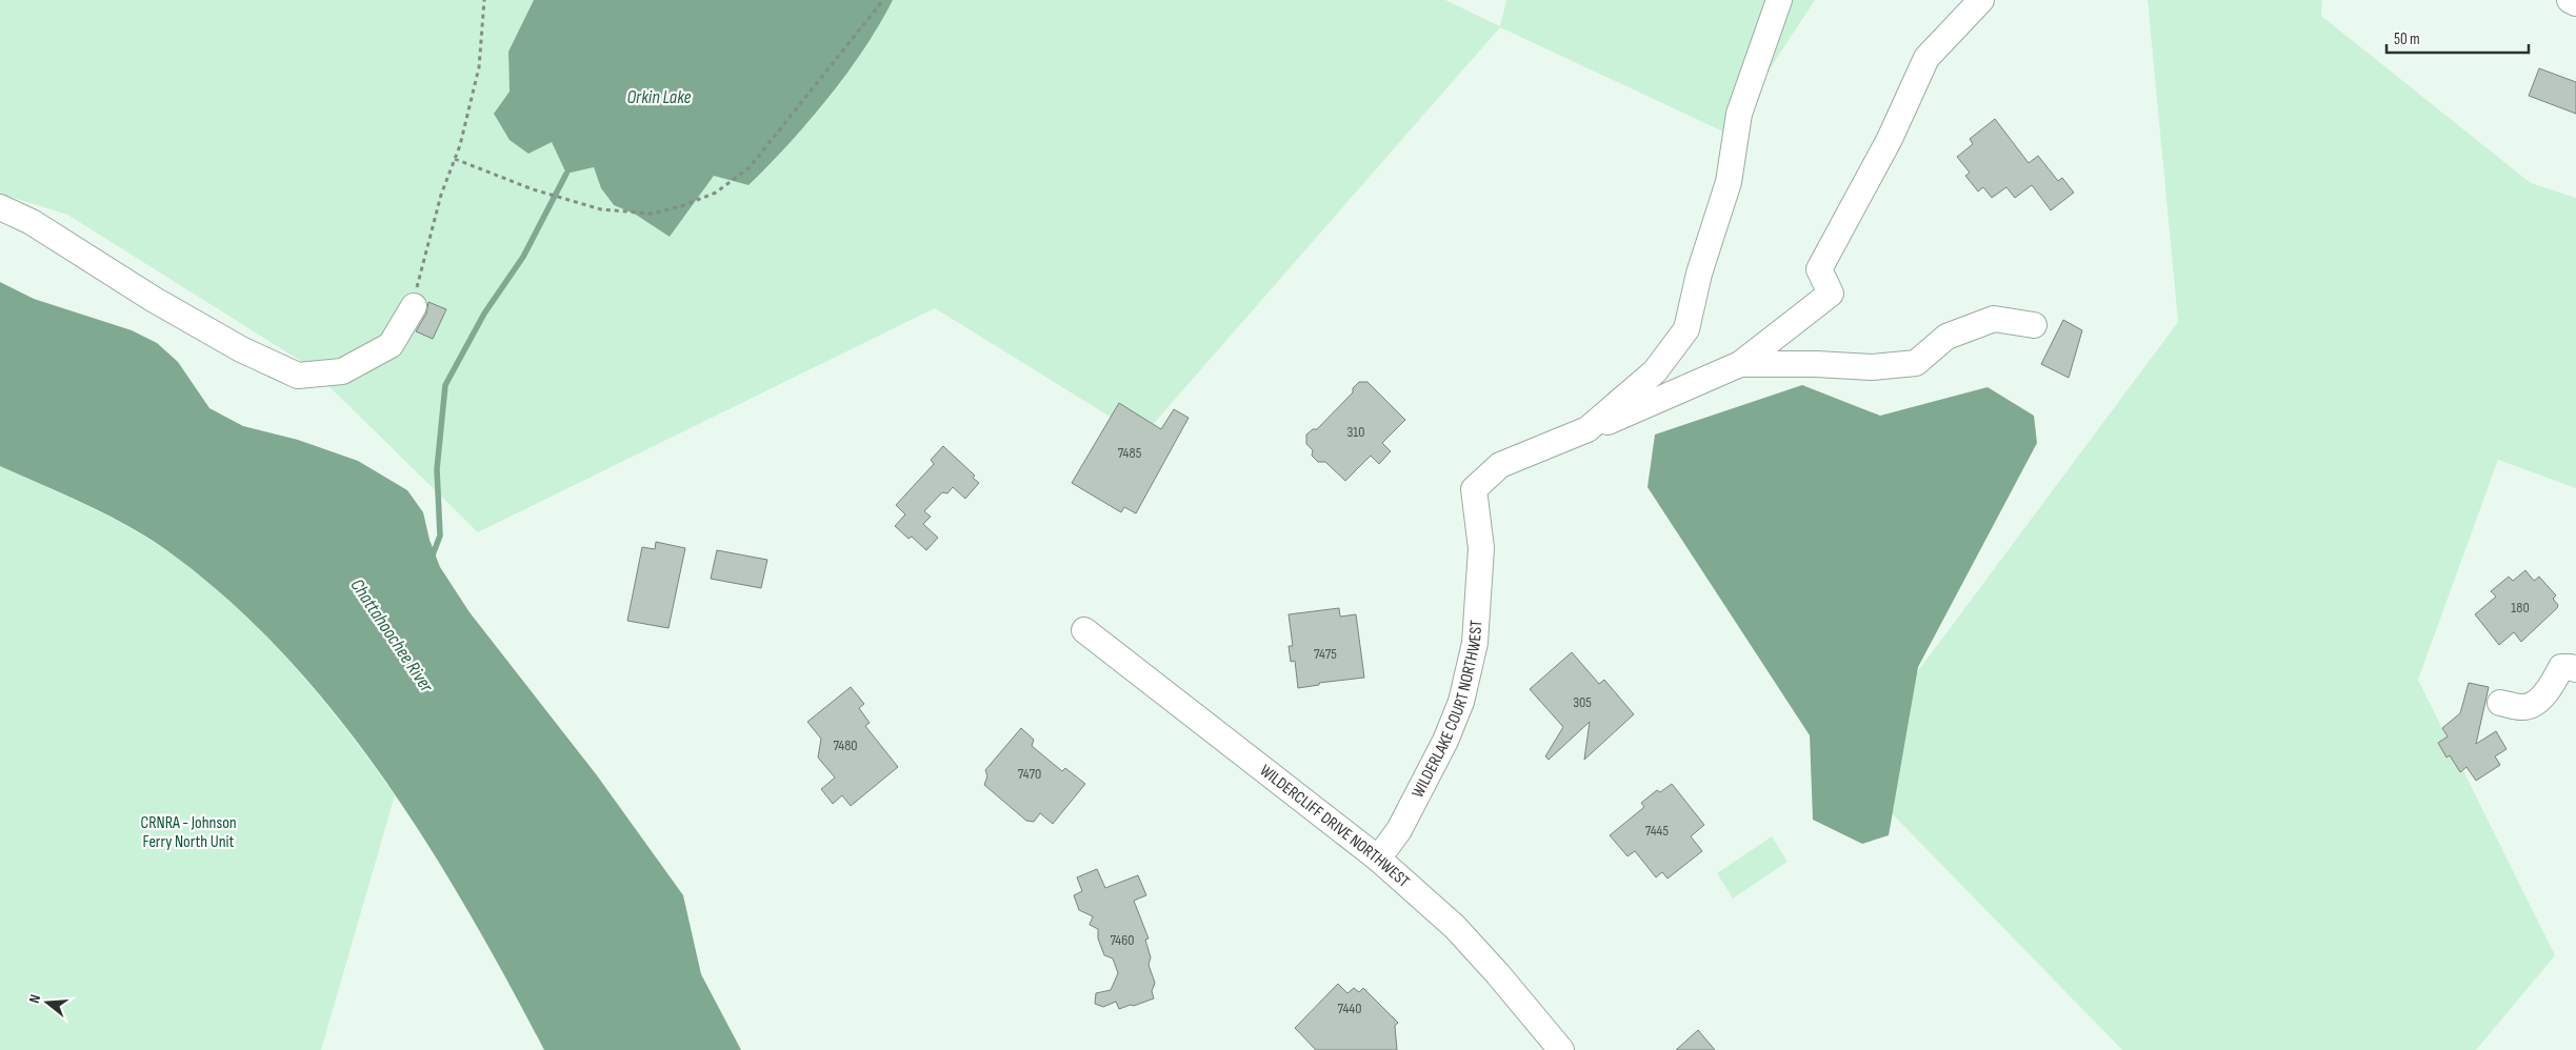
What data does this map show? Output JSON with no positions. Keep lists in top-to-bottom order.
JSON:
{
  "streets": {
    "street": ["WILDERLAKE COURT NORTHWEST", "WILDERCLIFF DRIVE NORTHWEST"]
  },
  "crossings": [
    ["WILDERLAKE COURT NORTHWEST", "WILDERCLIFF DRIVE NORTHWEST"]
  ],
  "water": ["Orkin Lake", "Chattahoochee River"],
  "parks": ["CRNRA - Johnson Ferry North Unit"],
  "house_numbers": [
    "310",
    "7485",
    "180",
    "7475",
    "305",
    "7480",
    "7470",
    "7445",
    "7460",
    "7440"
  ],
  "scale_bar": "50 m",
  "north": "left"
}
